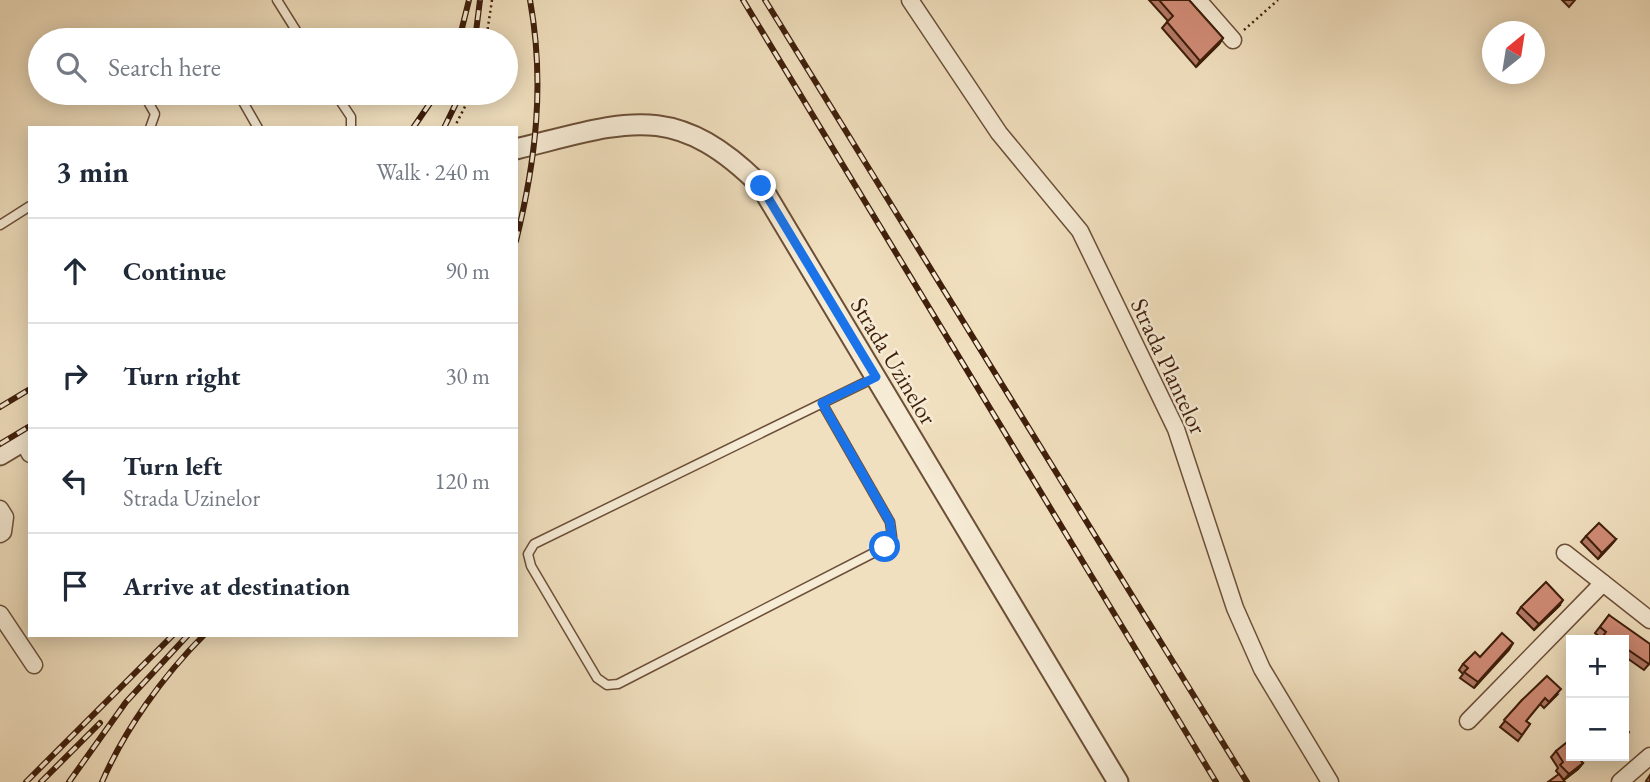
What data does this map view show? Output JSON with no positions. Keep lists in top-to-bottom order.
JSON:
{
  "streets": {
    "street": ["Strada Uzinelor", "Strada Plantelor"]
  },
  "north": "top right",
  "page": {
    "search": "Search here",
    "heading": ["3 min", "Walk · 240 m"],
    "list": [
      ["Continue", "90 m"],
      ["Turn right", "30 m"],
      ["Turn left", "Strada Uzinelor", "120 m"],
      "Arrive at destination"
    ],
    "map_buttons": ["+", "−"]
  }
}
